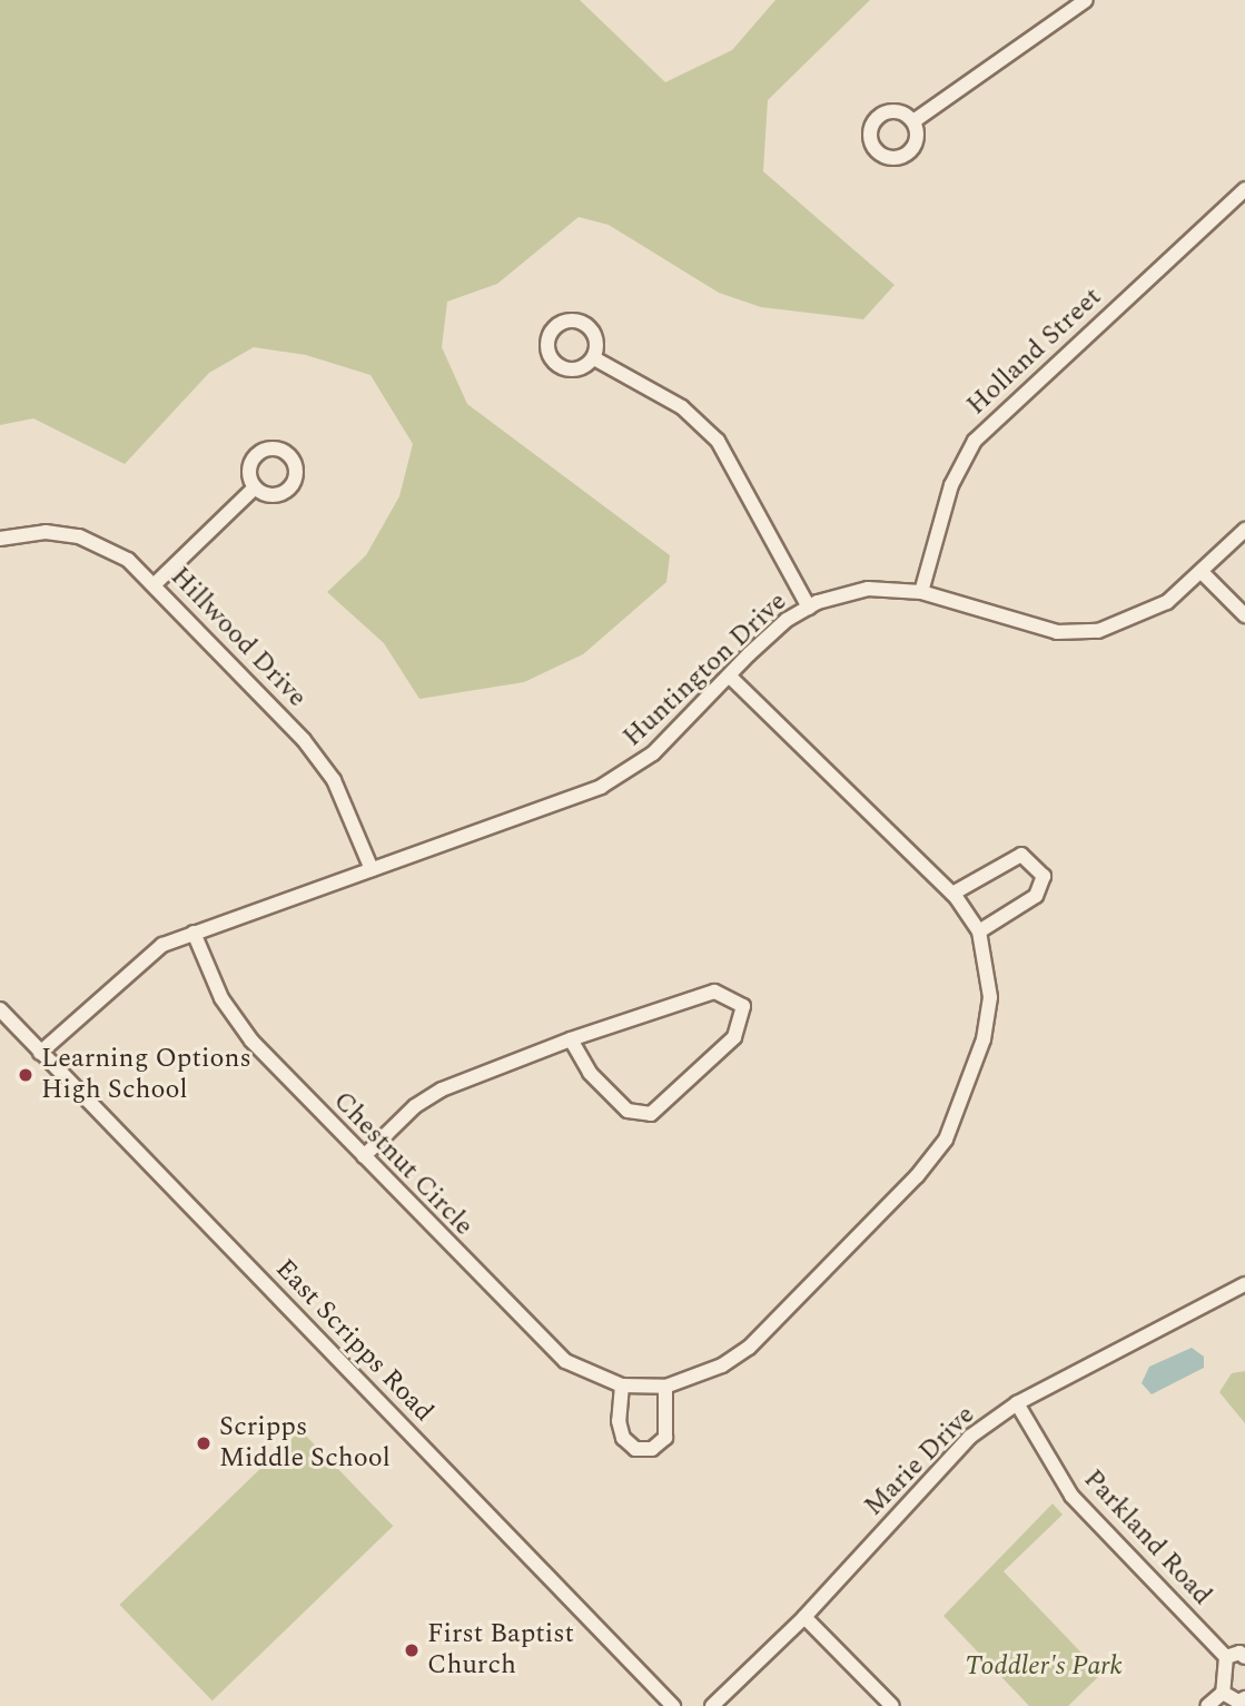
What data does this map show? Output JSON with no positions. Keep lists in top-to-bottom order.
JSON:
{
  "streets": {
    "street": [
      "Holland Street",
      "Hillwood Drive",
      "Huntington Drive",
      "Chestnut Circle",
      "East Scripps Road",
      "Marie Drive",
      "Parkland Road"
    ]
  },
  "crossings": [
    ["Holland Street", "Huntington Drive"],
    ["Hillwood Drive", "Huntington Drive"],
    ["Huntington Drive", "Chestnut Circle"],
    ["Huntington Drive", "East Scripps Road"],
    ["Marie Drive", "Parkland Road"]
  ],
  "parks": ["Toddler's Park"],
  "places": ["Learning Options High School", "Scripps Middle School", "First Baptist Church"]
}
